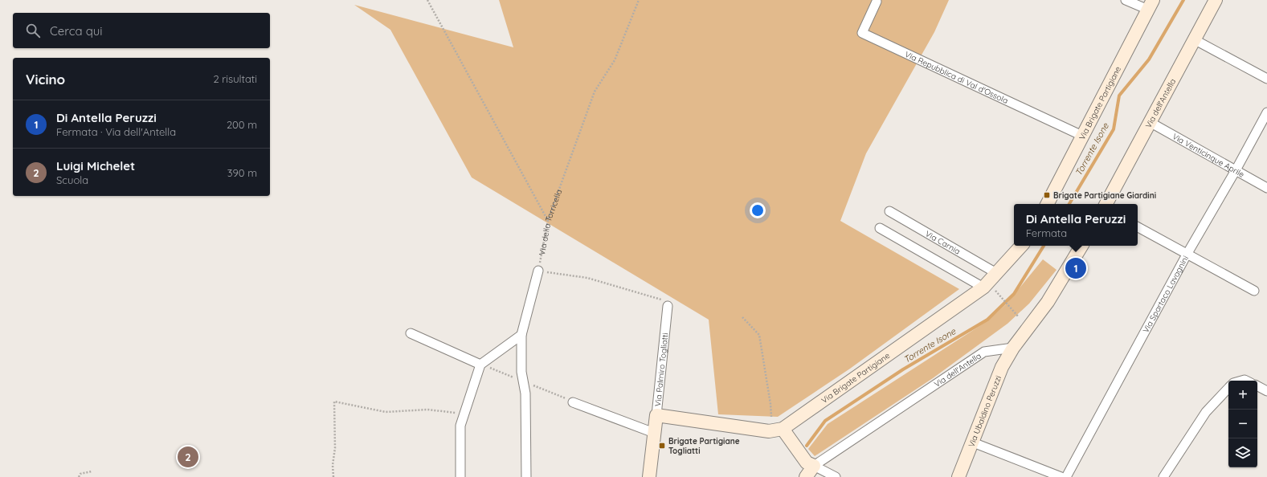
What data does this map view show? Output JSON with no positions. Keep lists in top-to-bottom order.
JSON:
{
  "streets": {
    "street": [
      "Via Repubblica di Val d'Ossola",
      "Via Brigate Partigiane",
      "Via dell'Antella",
      "Via Venticinque Aprile",
      "Via Carnia",
      "Via Spartaco Lavagnini",
      "Via Palmiro Togliatti",
      "Via Ubaldino Peruzzi"
    ],
    "path": ["Via della Torricella"]
  },
  "crossings": [
    ["Via Repubblica di Val d'Ossola", "Via Brigate Partigiane"],
    ["Via Brigate Partigiane", "Via Carnia"],
    ["Via Brigate Partigiane", "Via Palmiro Togliatti"],
    ["Via dell'Antella", "Via Venticinque Aprile"],
    ["Via dell'Antella", "Via Ubaldino Peruzzi"],
    ["Via Venticinque Aprile", "Via Spartaco Lavagnini"]
  ],
  "water": ["Torrente Isone"],
  "places": {
    "transit": ["Brigate Partigiane Giardini", "Brigate Partigiane Togliatti"]
  },
  "page": {
    "search": "Cerca qui",
    "heading": ["Vicino", "2 risultati"],
    "list": [
      {
        "mark": "1",
        "name": "Di Antella Peruzzi",
        "note": "Fermata · Via dell'Antella",
        "value": "200 m"
      },
      {
        "mark": "2",
        "name": "Luigi Michelet",
        "note": "Scuola",
        "value": "390 m"
      }
    ],
    "popup": ["Di Antella Peruzzi", "Fermata"],
    "pins": ["1", "2"],
    "map_buttons": ["+", "−"]
  }
}
